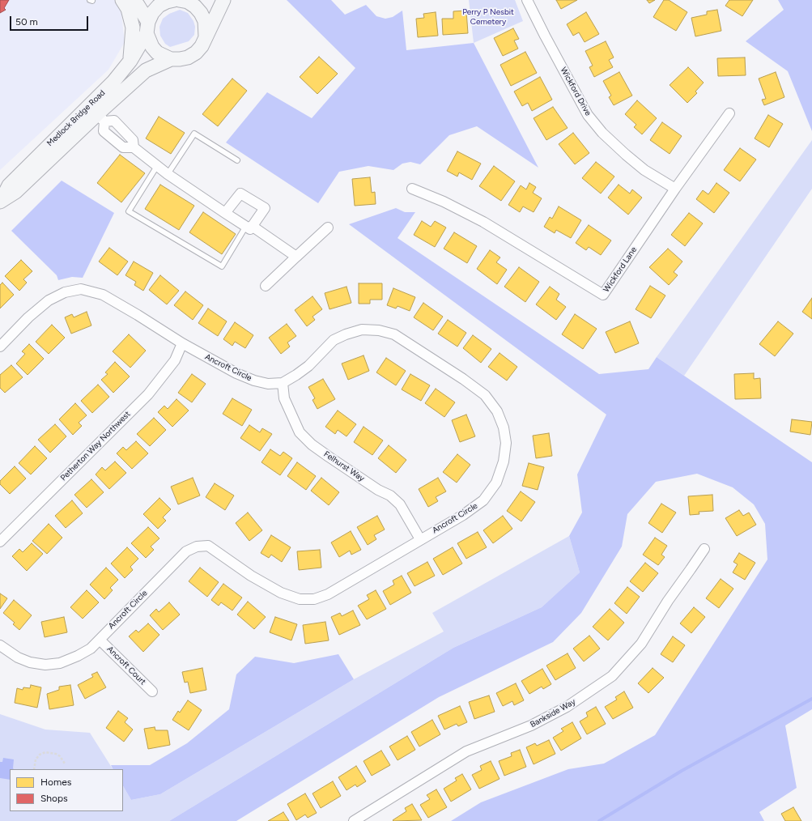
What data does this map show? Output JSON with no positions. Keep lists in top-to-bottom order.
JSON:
{
  "streets": {
    "main road": ["Medlock Bridge Road"],
    "street": [
      "Wickford Drive",
      "Wickford Lane",
      "Ancroft Circle",
      "Petherton Way Northwest",
      "Felhurst Way",
      "Ancroft Court",
      "Bankside Way"
    ]
  },
  "crossings": [
    ["Wickford Drive", "Wickford Lane"],
    ["Ancroft Circle", "Petherton Way Northwest"],
    ["Ancroft Circle", "Felhurst Way"],
    ["Ancroft Circle", "Ancroft Court"]
  ],
  "parks": ["Perry P Nesbit Cemetery"],
  "legend": ["Homes", "Shops"],
  "scale_bar": "50 m"
}
